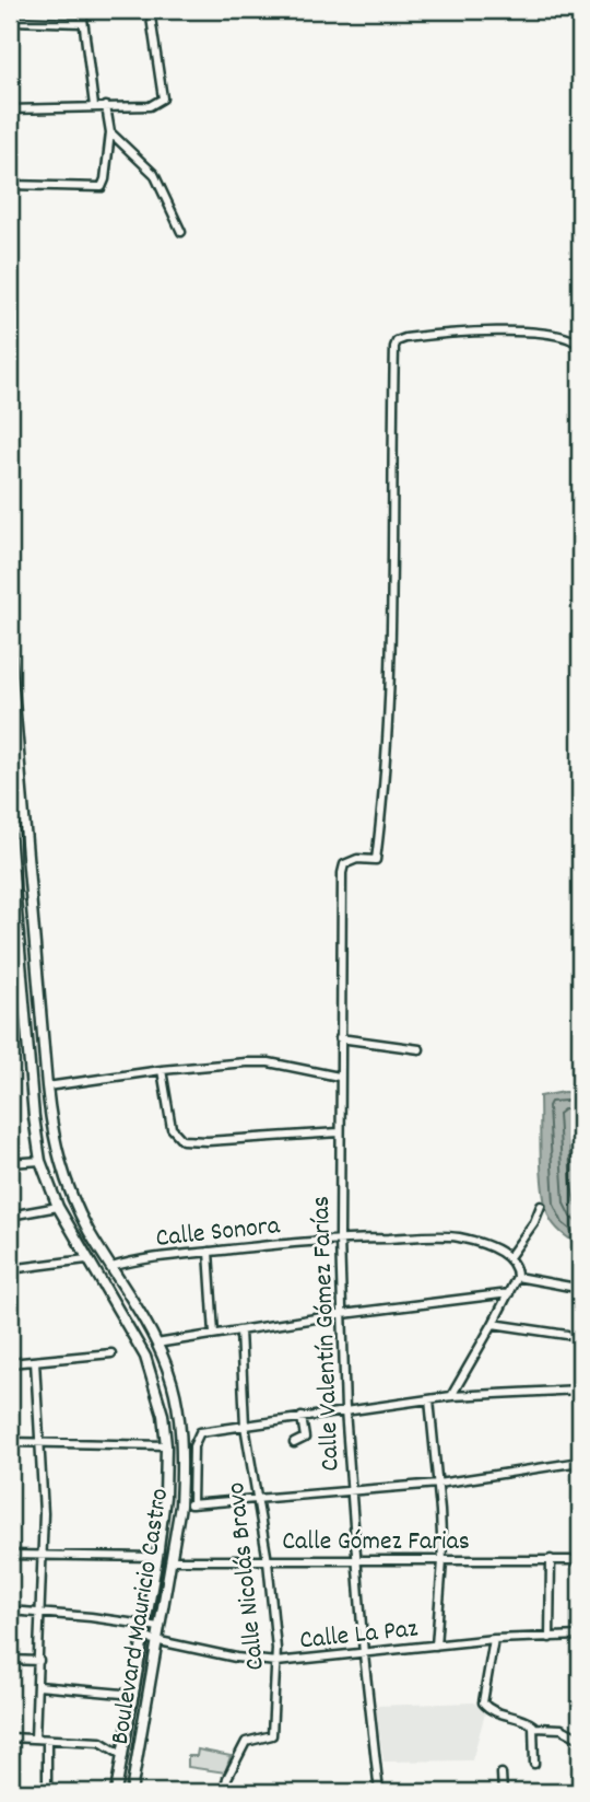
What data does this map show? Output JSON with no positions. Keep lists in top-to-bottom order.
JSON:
{
  "streets": {
    "main road": ["Boulevard Mauricio Castro"],
    "street": [
      "Calle Sonora",
      "Calle Valentín Gómez Farías",
      "Calle Gómez Farias",
      "Calle Nicolás Bravo",
      "Calle La Paz"
    ]
  },
  "crossings": [
    ["Calle Sonora", "Calle Valentín Gómez Farías"],
    ["Calle Sonora", "Boulevard Mauricio Castro"],
    ["Calle Valentín Gómez Farías", "Calle Gómez Farias"],
    ["Calle Valentín Gómez Farías", "Calle La Paz"],
    ["Calle Gómez Farias", "Calle Nicolás Bravo"],
    ["Calle Gómez Farias", "Boulevard Mauricio Castro"],
    ["Calle Nicolás Bravo", "Calle La Paz"],
    ["Boulevard Mauricio Castro", "Calle La Paz"]
  ]
}
